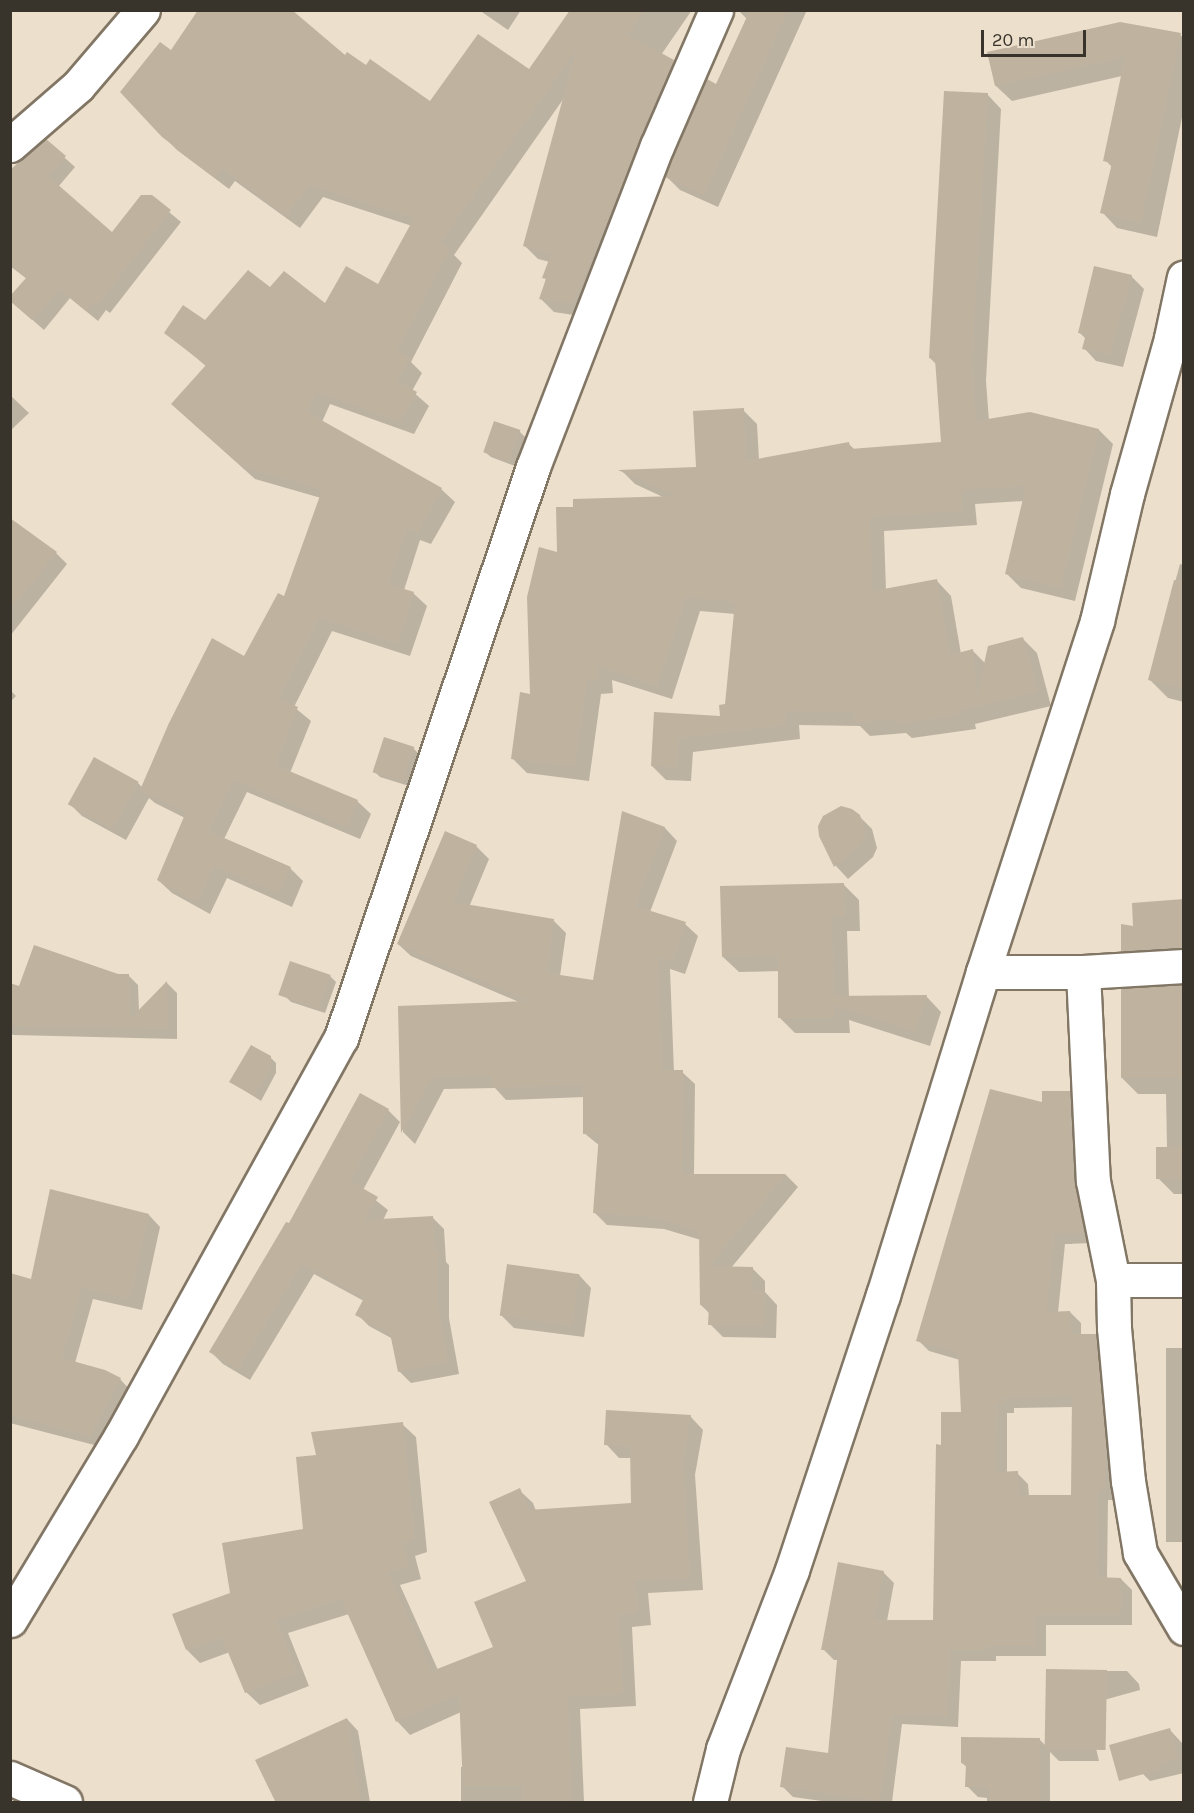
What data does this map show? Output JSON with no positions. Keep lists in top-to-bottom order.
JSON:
{
  "scale_bar": "20 m"
}
